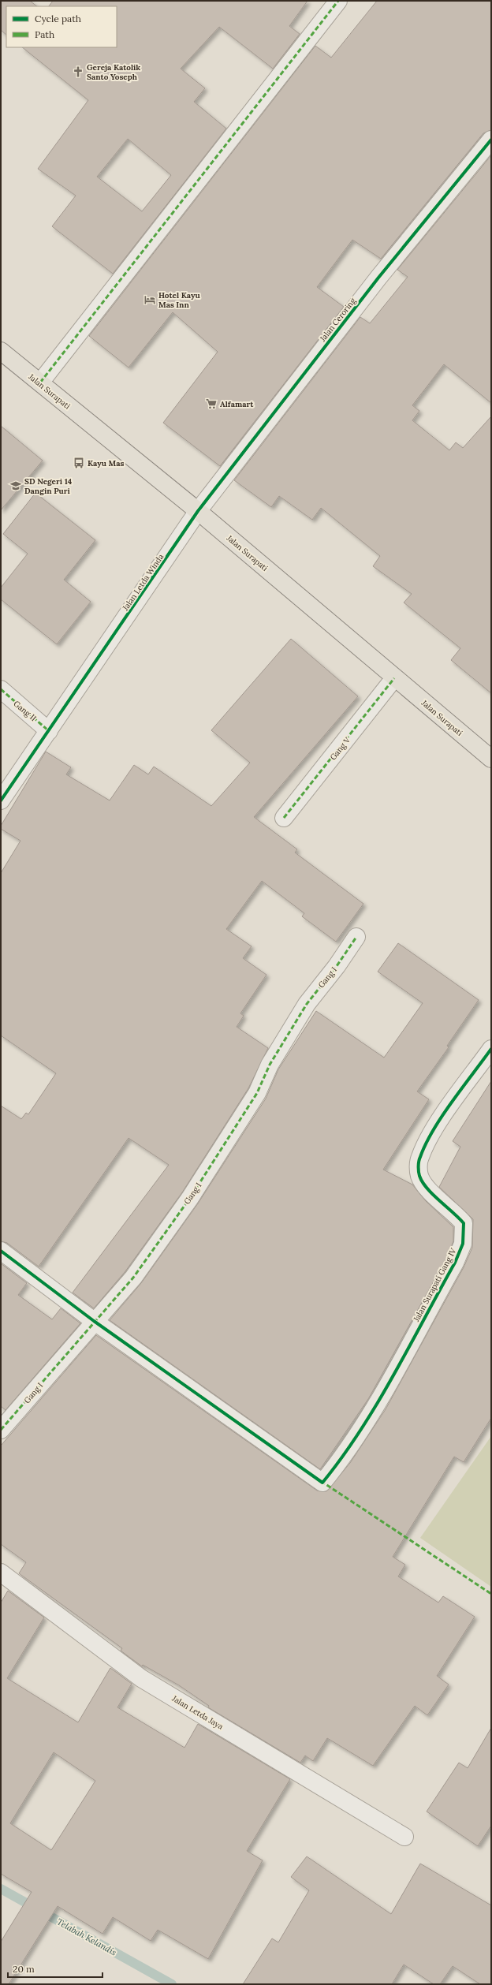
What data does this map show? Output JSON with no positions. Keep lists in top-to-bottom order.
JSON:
{
  "streets": {
    "main road": ["Jalan Surapati"],
    "street": [
      "Jalan Ceroring",
      "Jalan Letda Winda",
      "Gang II",
      "Gang V",
      "Gang I",
      "Jalan Surapati Gang IV",
      "Jalan Letda Jaya"
    ]
  },
  "crossings": [
    ["Jalan Ceroring", "Jalan Surapati"],
    ["Jalan Ceroring", "Jalan Letda Winda"],
    ["Jalan Surapati", "Jalan Letda Winda"],
    ["Jalan Surapati", "Gang V"],
    ["Jalan Letda Winda", "Gang II"],
    ["Gang I", "Jalan Surapati Gang IV"]
  ],
  "water": ["Telabah Kelandis"],
  "places": {
    "church": ["Gereja Katolik Santo Yoseph"],
    "hotel": ["Hotel Kayu Mas Inn"],
    "supermarket": ["Alfamart"],
    "bus stop": ["Kayu Mas"],
    "school or university": ["SD Negeri 14 Dangin Puri"]
  },
  "legend": ["Cycle path", "Path"],
  "scale_bar": "20 m"
}
